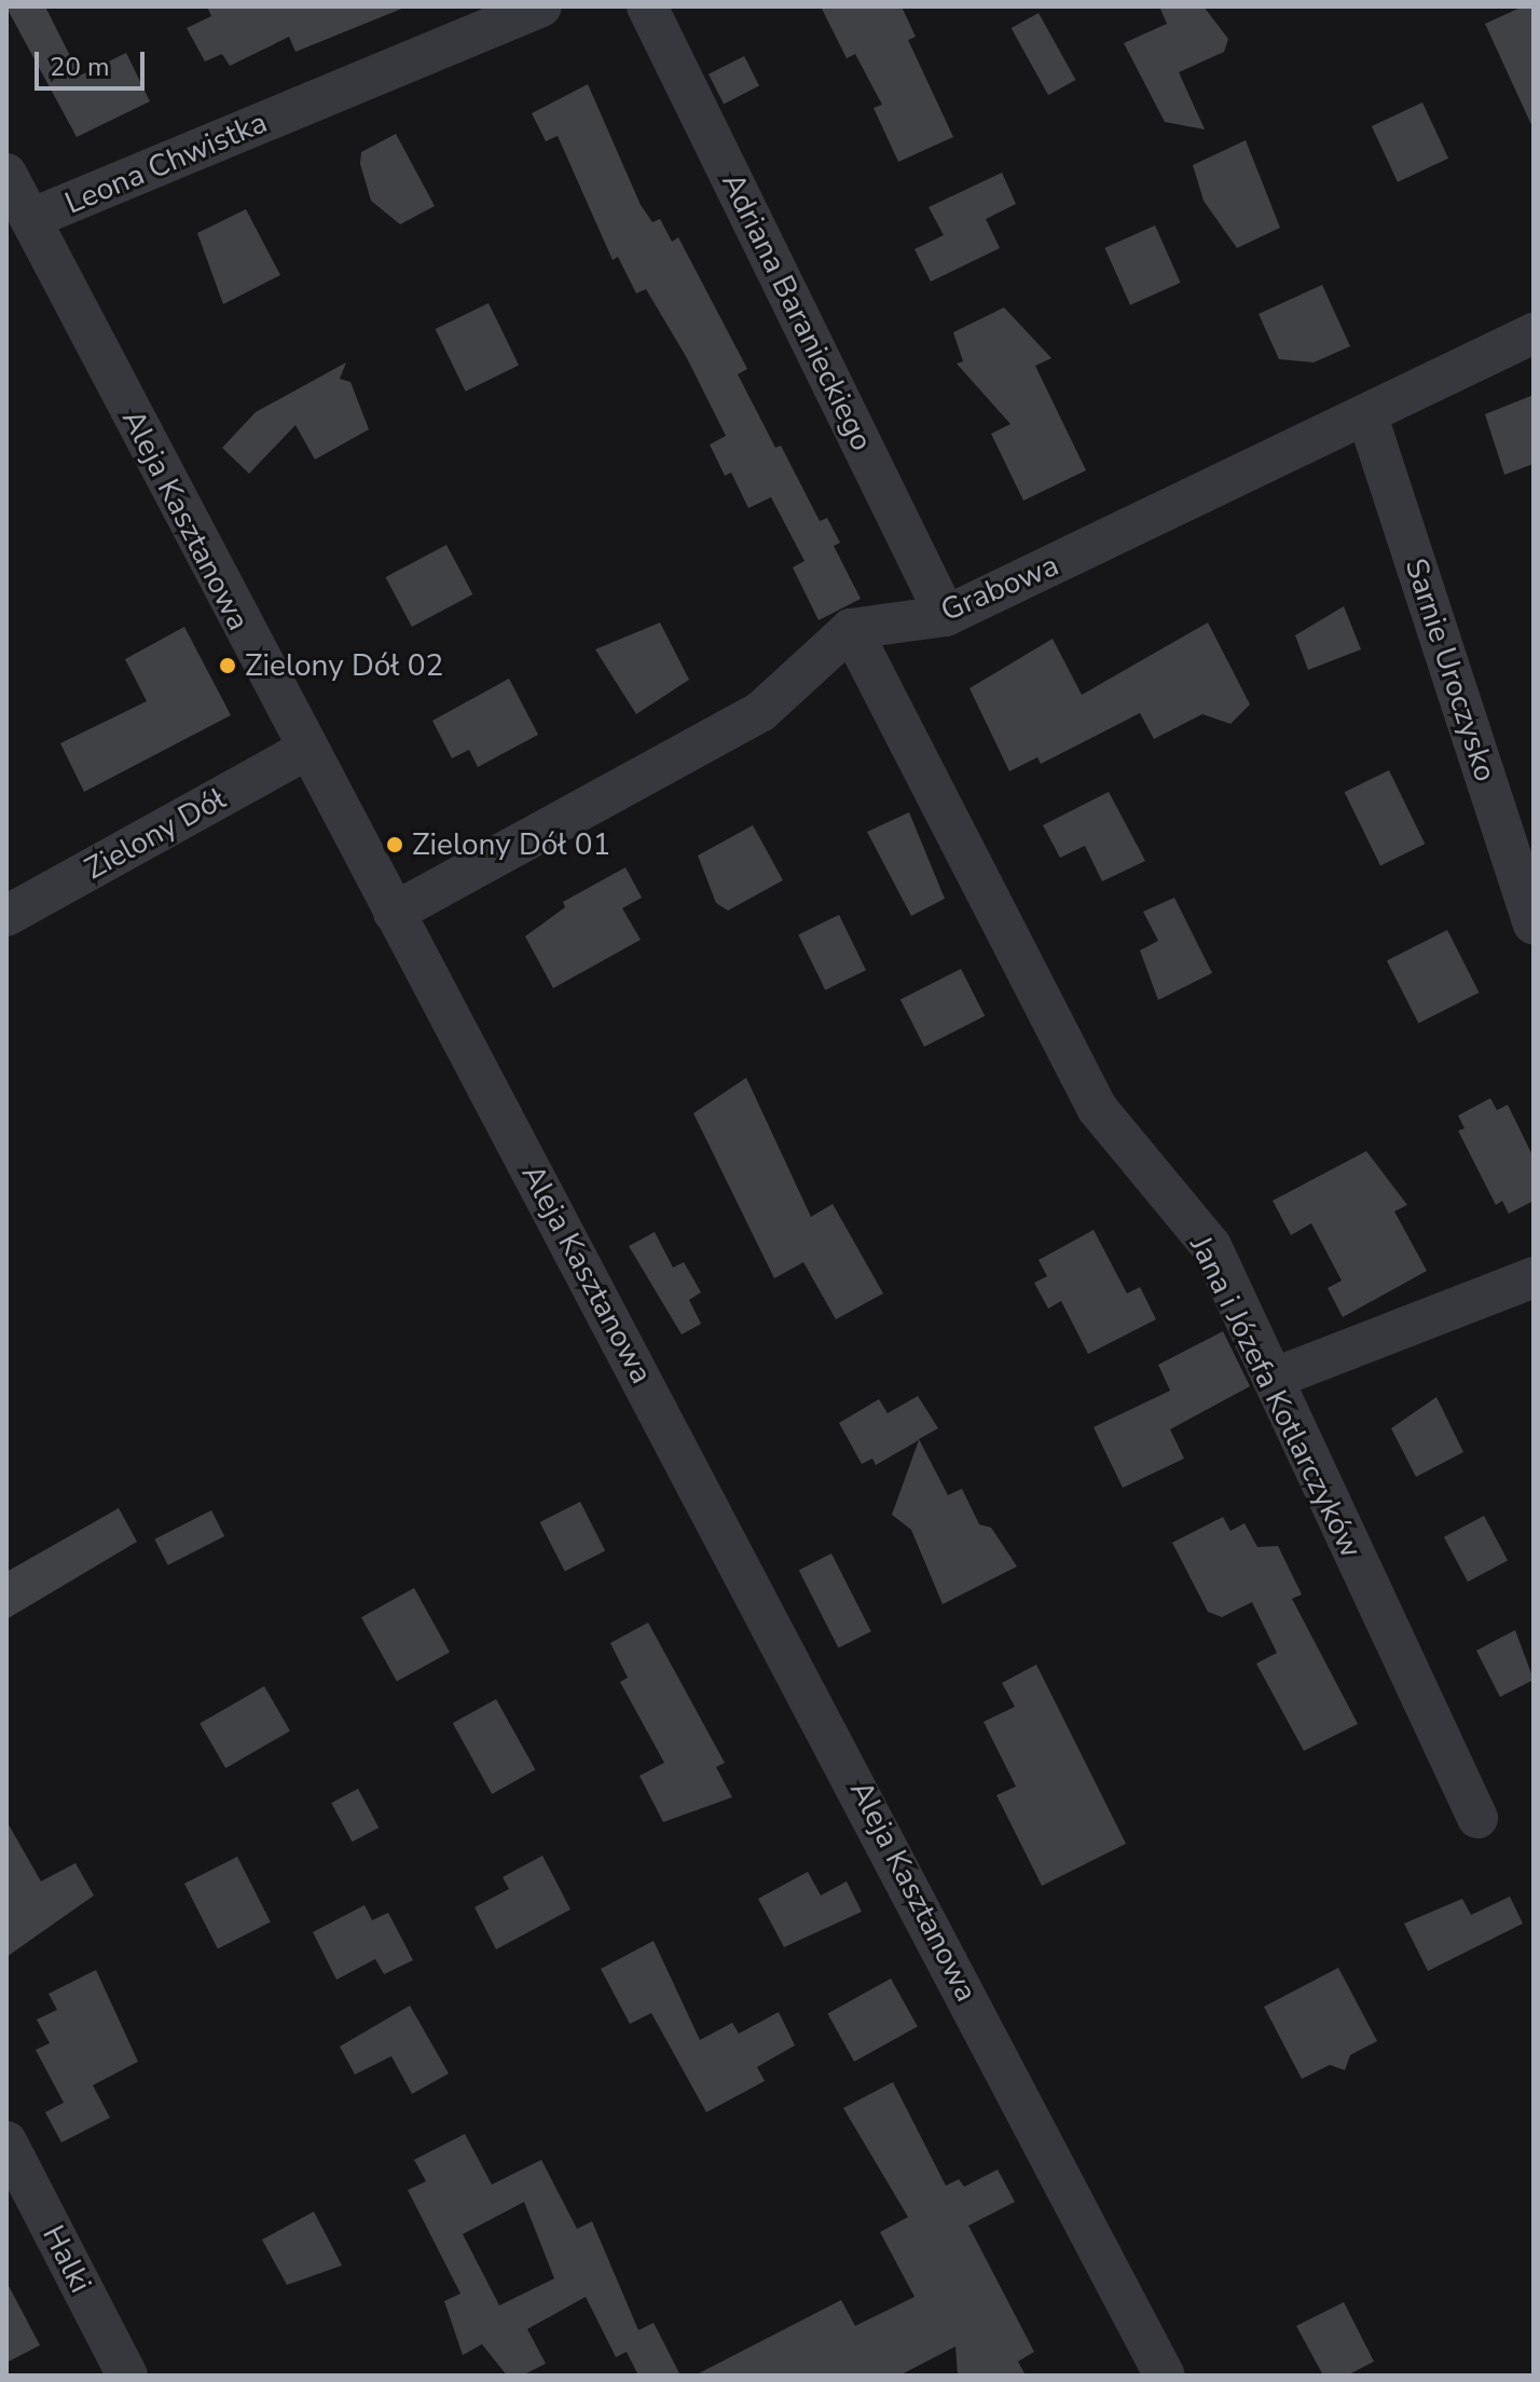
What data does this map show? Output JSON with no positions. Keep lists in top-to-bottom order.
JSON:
{
  "streets": {
    "street": [
      "Leona Chwistka",
      "Adriana Baranieckiego",
      "Aleja Kasztanowa",
      "Grabowa",
      "Sarnie Uroczysko",
      "Zielony Dół",
      "Jana i Józefa Kotlarczyków",
      "Halki"
    ]
  },
  "crossings": [
    ["Leona Chwistka", "Aleja Kasztanowa"],
    ["Adriana Baranieckiego", "Grabowa"],
    ["Aleja Kasztanowa", "Zielony Dół"],
    ["Grabowa", "Sarnie Uroczysko"],
    ["Grabowa", "Jana i Józefa Kotlarczyków"]
  ],
  "places": ["Zielony Dół 02", "Zielony Dół 01"],
  "scale_bar": "20 m"
}
